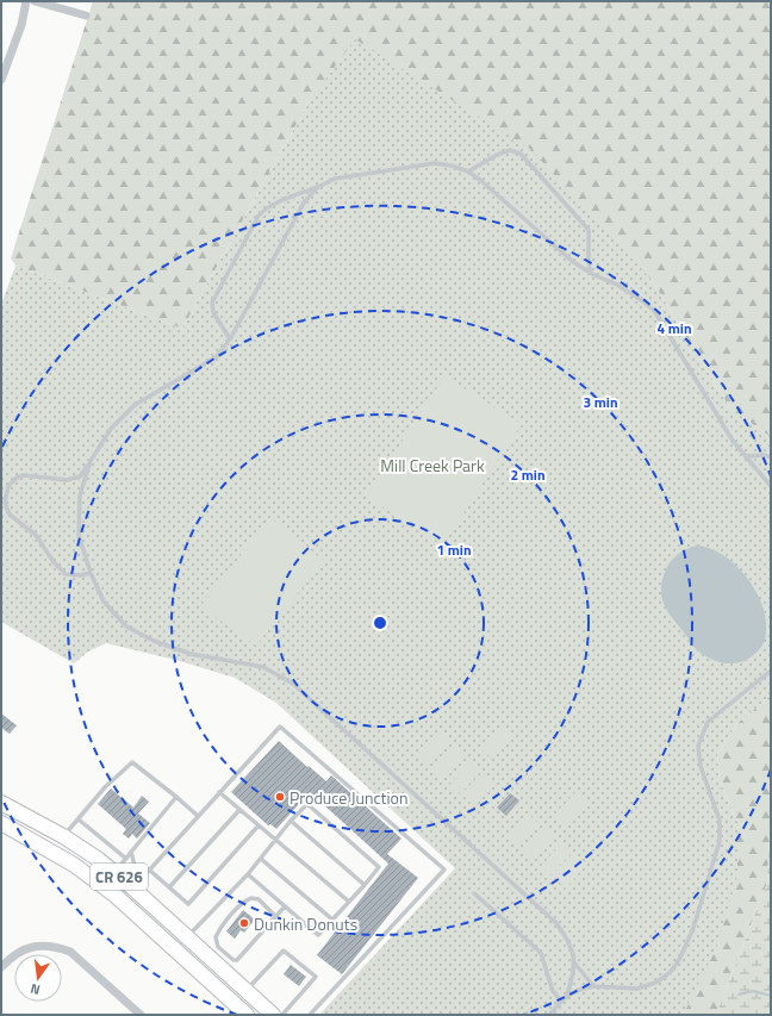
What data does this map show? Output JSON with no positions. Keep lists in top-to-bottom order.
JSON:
{
  "streets": {
    "main road": ["CR 626"]
  },
  "parks": ["Mill Creek Park"],
  "places": ["Produce Junction", "Dunkin Donuts"],
  "north": "bottom",
  "rings": [
    "4 min",
    "3 min",
    "2 min",
    "1 min"
  ]
}
